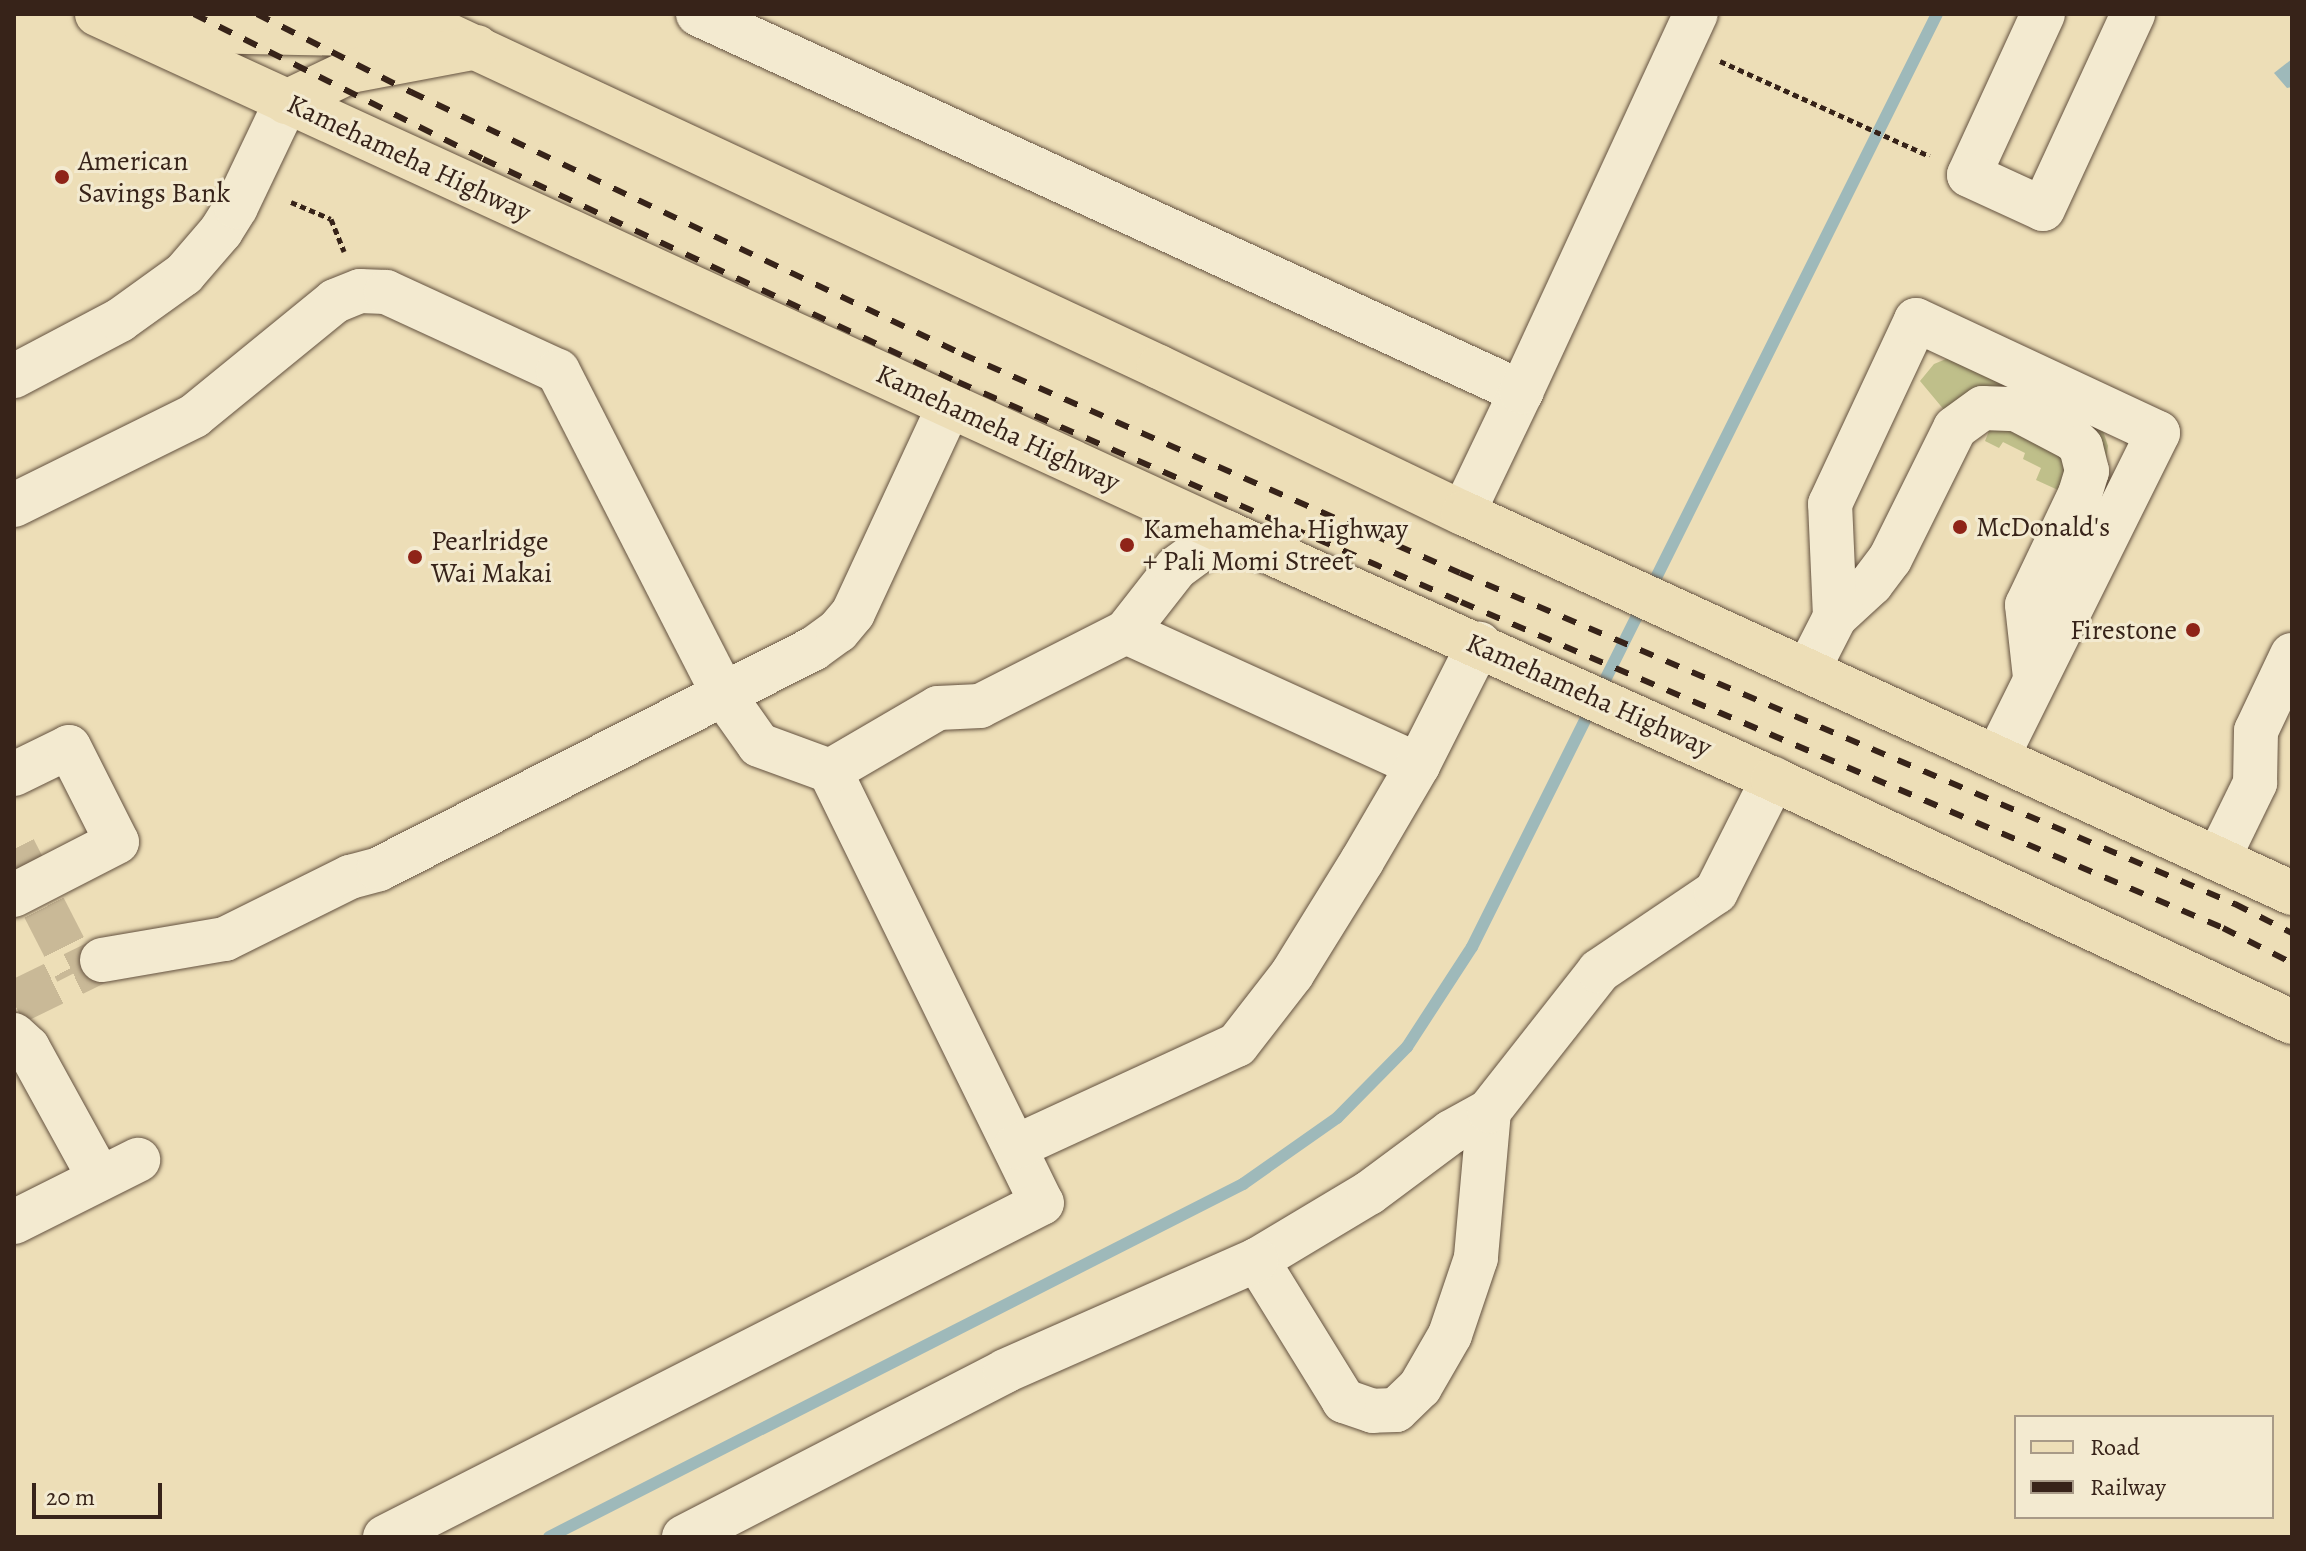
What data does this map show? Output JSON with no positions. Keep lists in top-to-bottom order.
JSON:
{
  "streets": {
    "main road": ["Kamehameha Highway"]
  },
  "places": [
    "American Savings Bank",
    "McDonald's",
    "Kamehameha Highway + Pali Momi Street",
    "Pearlridge Wai Makai",
    "Firestone"
  ],
  "legend": ["Road", "Railway"],
  "scale_bar": "20 m"
}
